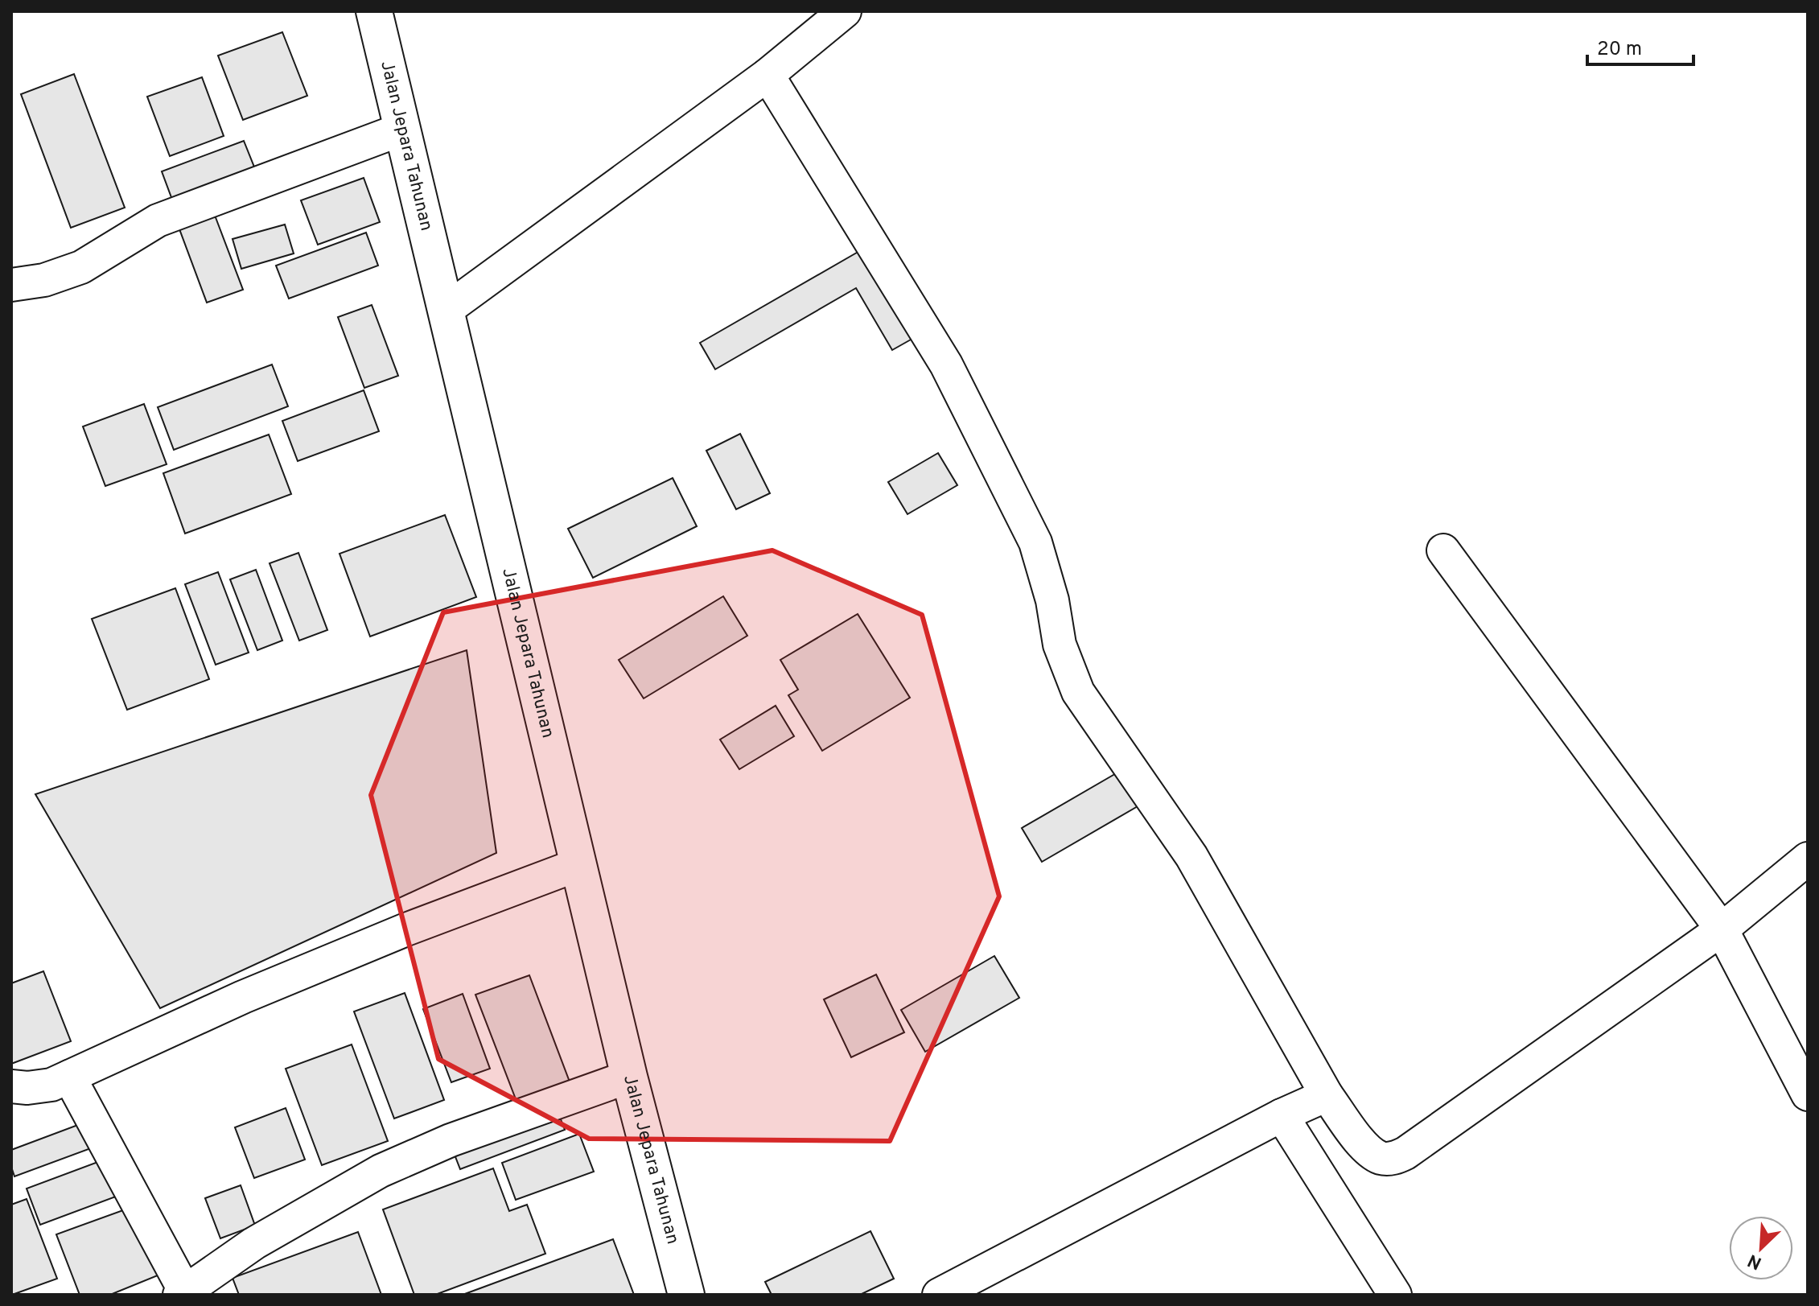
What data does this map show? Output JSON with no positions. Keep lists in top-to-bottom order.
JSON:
{
  "streets": {
    "highway": ["Jalan Jepara Tahunan"]
  },
  "scale_bar": "20 m",
  "north": "bottom left"
}
